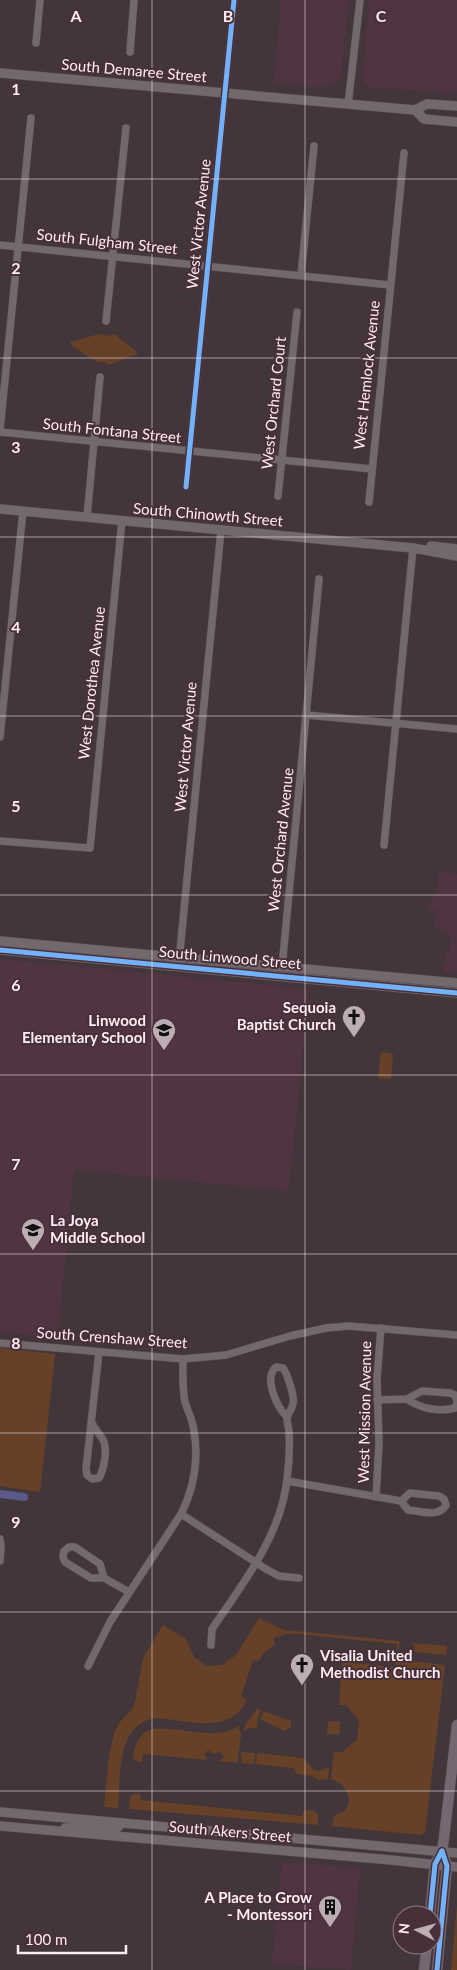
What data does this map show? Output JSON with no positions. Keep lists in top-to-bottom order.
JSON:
{
  "streets": {
    "street": [
      "South Demaree Street",
      "West Victor Avenue",
      "South Fulgham Street",
      "West Hemlock Avenue",
      "West Orchard Court",
      "South Fontana Street",
      "South Chinowth Street",
      "West Dorothea Avenue",
      "West Orchard Avenue",
      "South Linwood Street",
      "South Crenshaw Street",
      "West Mission Avenue",
      "South Akers Street"
    ]
  },
  "crossings": [
    ["South Demaree Street", "West Victor Avenue"],
    ["West Victor Avenue", "South Fulgham Street"],
    ["West Victor Avenue", "South Fontana Street"],
    ["West Victor Avenue", "South Chinowth Street"],
    ["West Victor Avenue", "South Linwood Street"],
    ["South Fulgham Street", "West Hemlock Avenue"],
    ["West Hemlock Avenue", "South Fontana Street"],
    ["West Orchard Court", "South Fontana Street"],
    ["South Chinowth Street", "West Dorothea Avenue"],
    ["West Orchard Avenue", "South Linwood Street"],
    ["South Crenshaw Street", "West Mission Avenue"]
  ],
  "places": {
    "church": ["Sequoia Baptist Church", "Visalia United Methodist Church"],
    "school or university": ["Linwood Elementary School", "La Joya Middle School"],
    "building": ["A Place to Grow - Montessori"]
  },
  "scale_bar": "100 m",
  "north": "left",
  "grid": {
    "columns": ["A", "B", "C"],
    "rows": [
      "1",
      "2",
      "3",
      "4",
      "5",
      "6",
      "7",
      "8",
      "9"
    ]
  }
}
